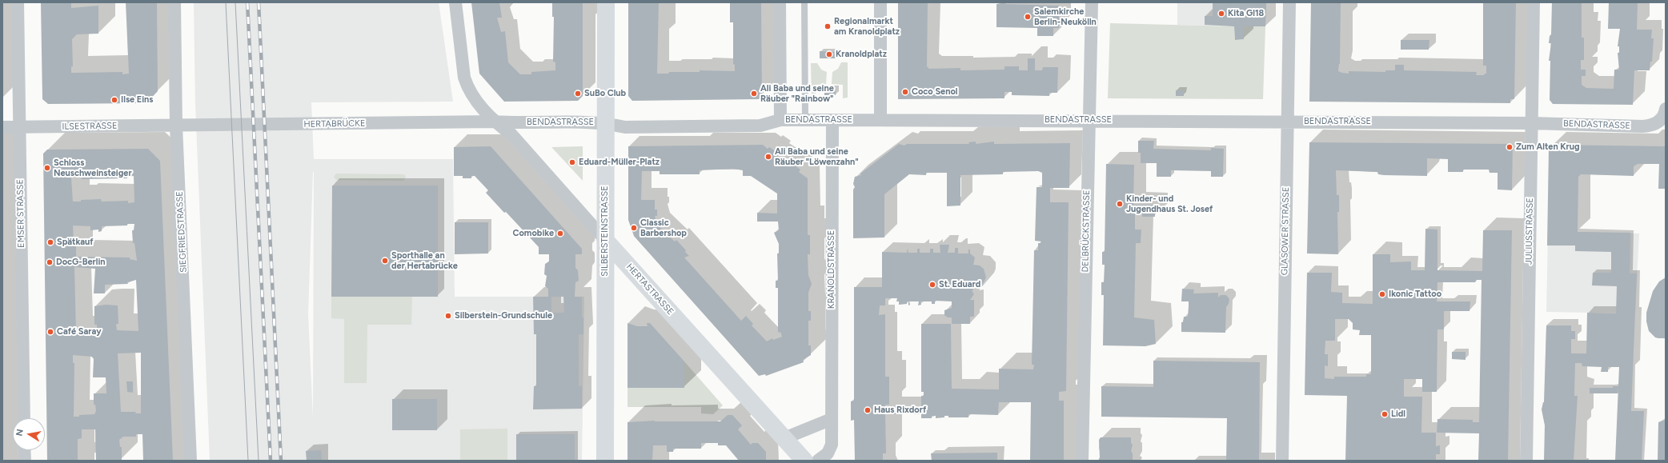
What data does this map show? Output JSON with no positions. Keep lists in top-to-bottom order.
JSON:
{
  "streets": {
    "street": [
      "BENDASTRASSE",
      "HERTABRÜCKE",
      "ILSESTRASSE",
      "EMSER STRASSE",
      "SILBERSTEINSTRASSE",
      "DELBRÜCKSTRASSE",
      "GLASOWER STRASSE",
      "JULIUSSTRASSE",
      "SIEGFRIEDSTRASSE",
      "KRANOLDSTRASSE",
      "HERTASTRASSE"
    ]
  },
  "crossings": [
    ["BENDASTRASSE", "HERTABRÜCKE"],
    ["BENDASTRASSE", "SILBERSTEINSTRASSE"],
    ["BENDASTRASSE", "DELBRÜCKSTRASSE"],
    ["BENDASTRASSE", "GLASOWER STRASSE"],
    ["BENDASTRASSE", "JULIUSSTRASSE"],
    ["BENDASTRASSE", "KRANOLDSTRASSE"],
    ["BENDASTRASSE", "HERTASTRASSE"],
    ["HERTABRÜCKE", "ILSESTRASSE"],
    ["HERTABRÜCKE", "SIEGFRIEDSTRASSE"],
    ["HERTABRÜCKE", "HERTASTRASSE"],
    ["ILSESTRASSE", "EMSER STRASSE"],
    ["ILSESTRASSE", "SIEGFRIEDSTRASSE"],
    ["SILBERSTEINSTRASSE", "HERTASTRASSE"]
  ],
  "places": [
    "Kita Gl18",
    "Salemkirche Berlin-Neukölln",
    "Regionalmarkt am Kranoldplatz",
    "Kranoldplatz",
    "Coco Senol",
    "SuBo Club",
    "Ali Baba und seine Räuber \"Rainbow\"",
    "Ilse Eins",
    "Zum Alten Krug",
    "Ali Baba und seine Räuber \"Löwenzahn\"",
    "Eduard-Müller-Platz",
    "Schloss Neuschweinsteiger",
    "Kinder- und Jugendhaus St. Josef",
    "Classic Barbershop",
    "Comobike",
    "Spätkauf",
    "Sporthalle an der Hertabrücke",
    "DocG-Berlin",
    "St. Eduard",
    "Ikonic Tattoo",
    "Silberstein-Grundschule",
    "Café Saray",
    "Haus Rixdorf",
    "Lidl"
  ],
  "north": "left"
}
